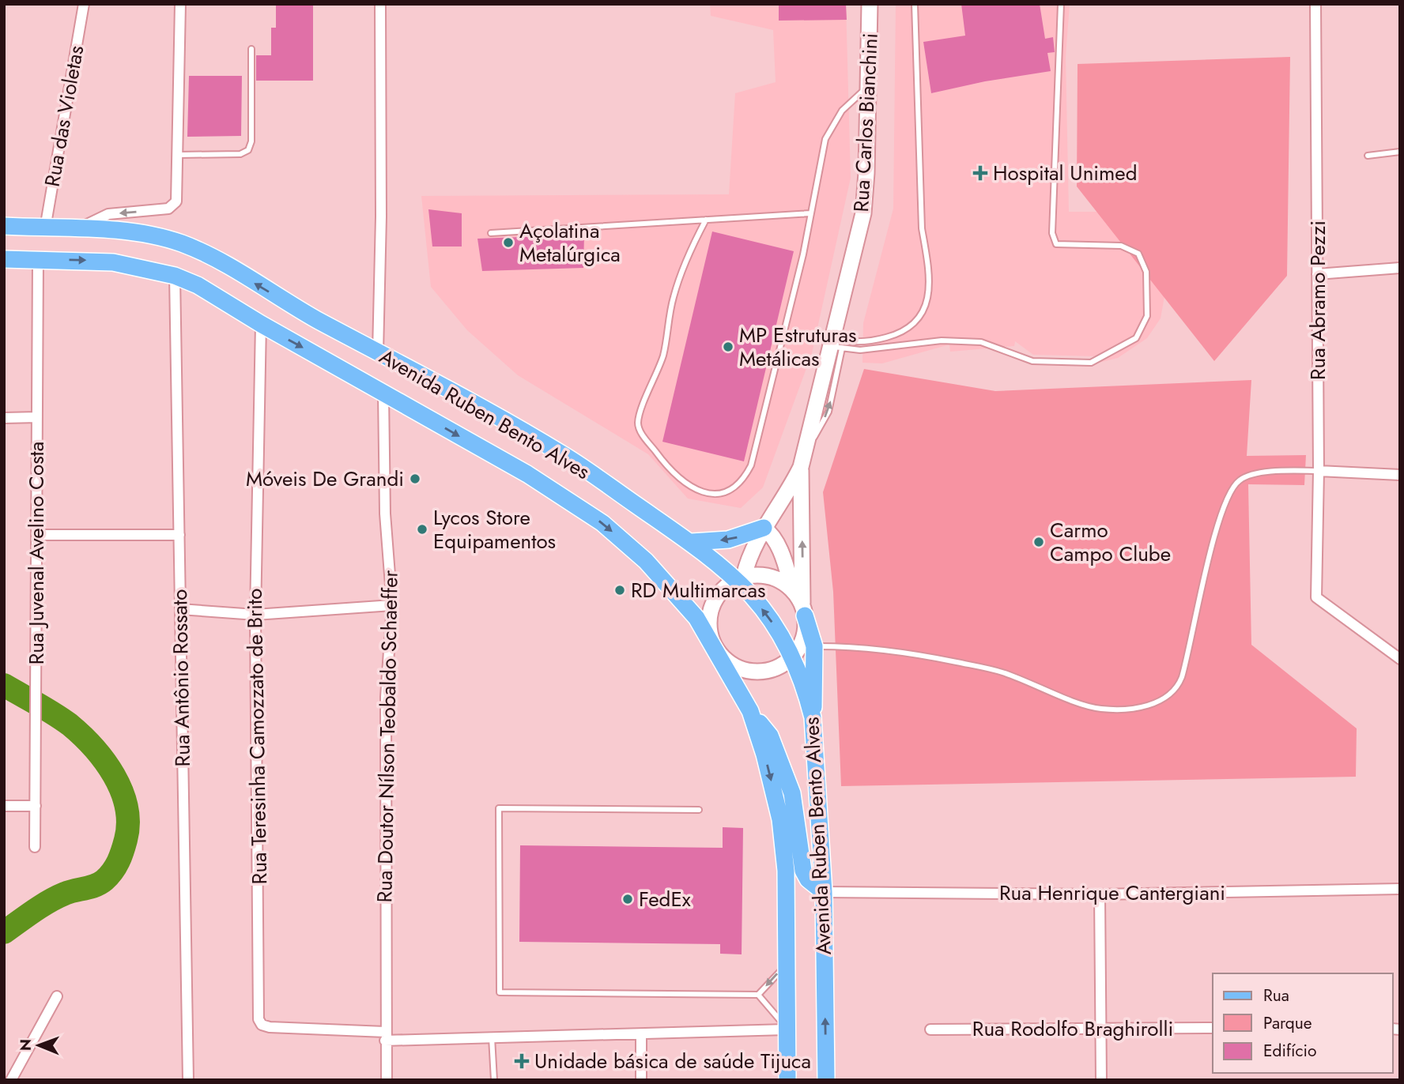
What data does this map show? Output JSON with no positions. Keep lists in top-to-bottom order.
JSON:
{
  "streets": {
    "main road": ["Avenida Ruben Bento Alves"],
    "street": [
      "Rua das Violetas",
      "Rua Carlos Bianchini",
      "Rua Abramo Pezzi",
      "Rua Juvenal Avelino Costa",
      "Rua Antônio Rossato",
      "Rua Teresinha Camozzato de Brito",
      "Rua Doutor Nílson Teobaldo Schaeffer",
      "Rua Henrique Cantergiani",
      "Rua Rodolfo Braghirolli"
    ]
  },
  "crossings": [
    ["Rua das Violetas", "Avenida Ruben Bento Alves"],
    ["Rua Carlos Bianchini", "Avenida Ruben Bento Alves"],
    ["Avenida Ruben Bento Alves", "Rua Juvenal Avelino Costa"],
    ["Avenida Ruben Bento Alves", "Rua Antônio Rossato"],
    ["Avenida Ruben Bento Alves", "Rua Teresinha Camozzato de Brito"],
    ["Avenida Ruben Bento Alves", "Rua Doutor Nílson Teobaldo Schaeffer"],
    ["Avenida Ruben Bento Alves", "Rua Henrique Cantergiani"],
    ["Rua Teresinha Camozzato de Brito", "Rua Doutor Nílson Teobaldo Schaeffer"]
  ],
  "places": {
    "health": ["Hospital Unimed", "Unidade básica de saúde Tijuca"],
    "other": [
      "Açolatina Metalúrgica",
      "MP Estruturas Metálicas",
      "Móveis De Grandi",
      "Lycos Store Equipamentos",
      "Carmo Campo Clube",
      "RD Multimarcas",
      "FedEx"
    ]
  },
  "legend": ["Rua", "Parque", "Edifício"],
  "north": "left"
}
